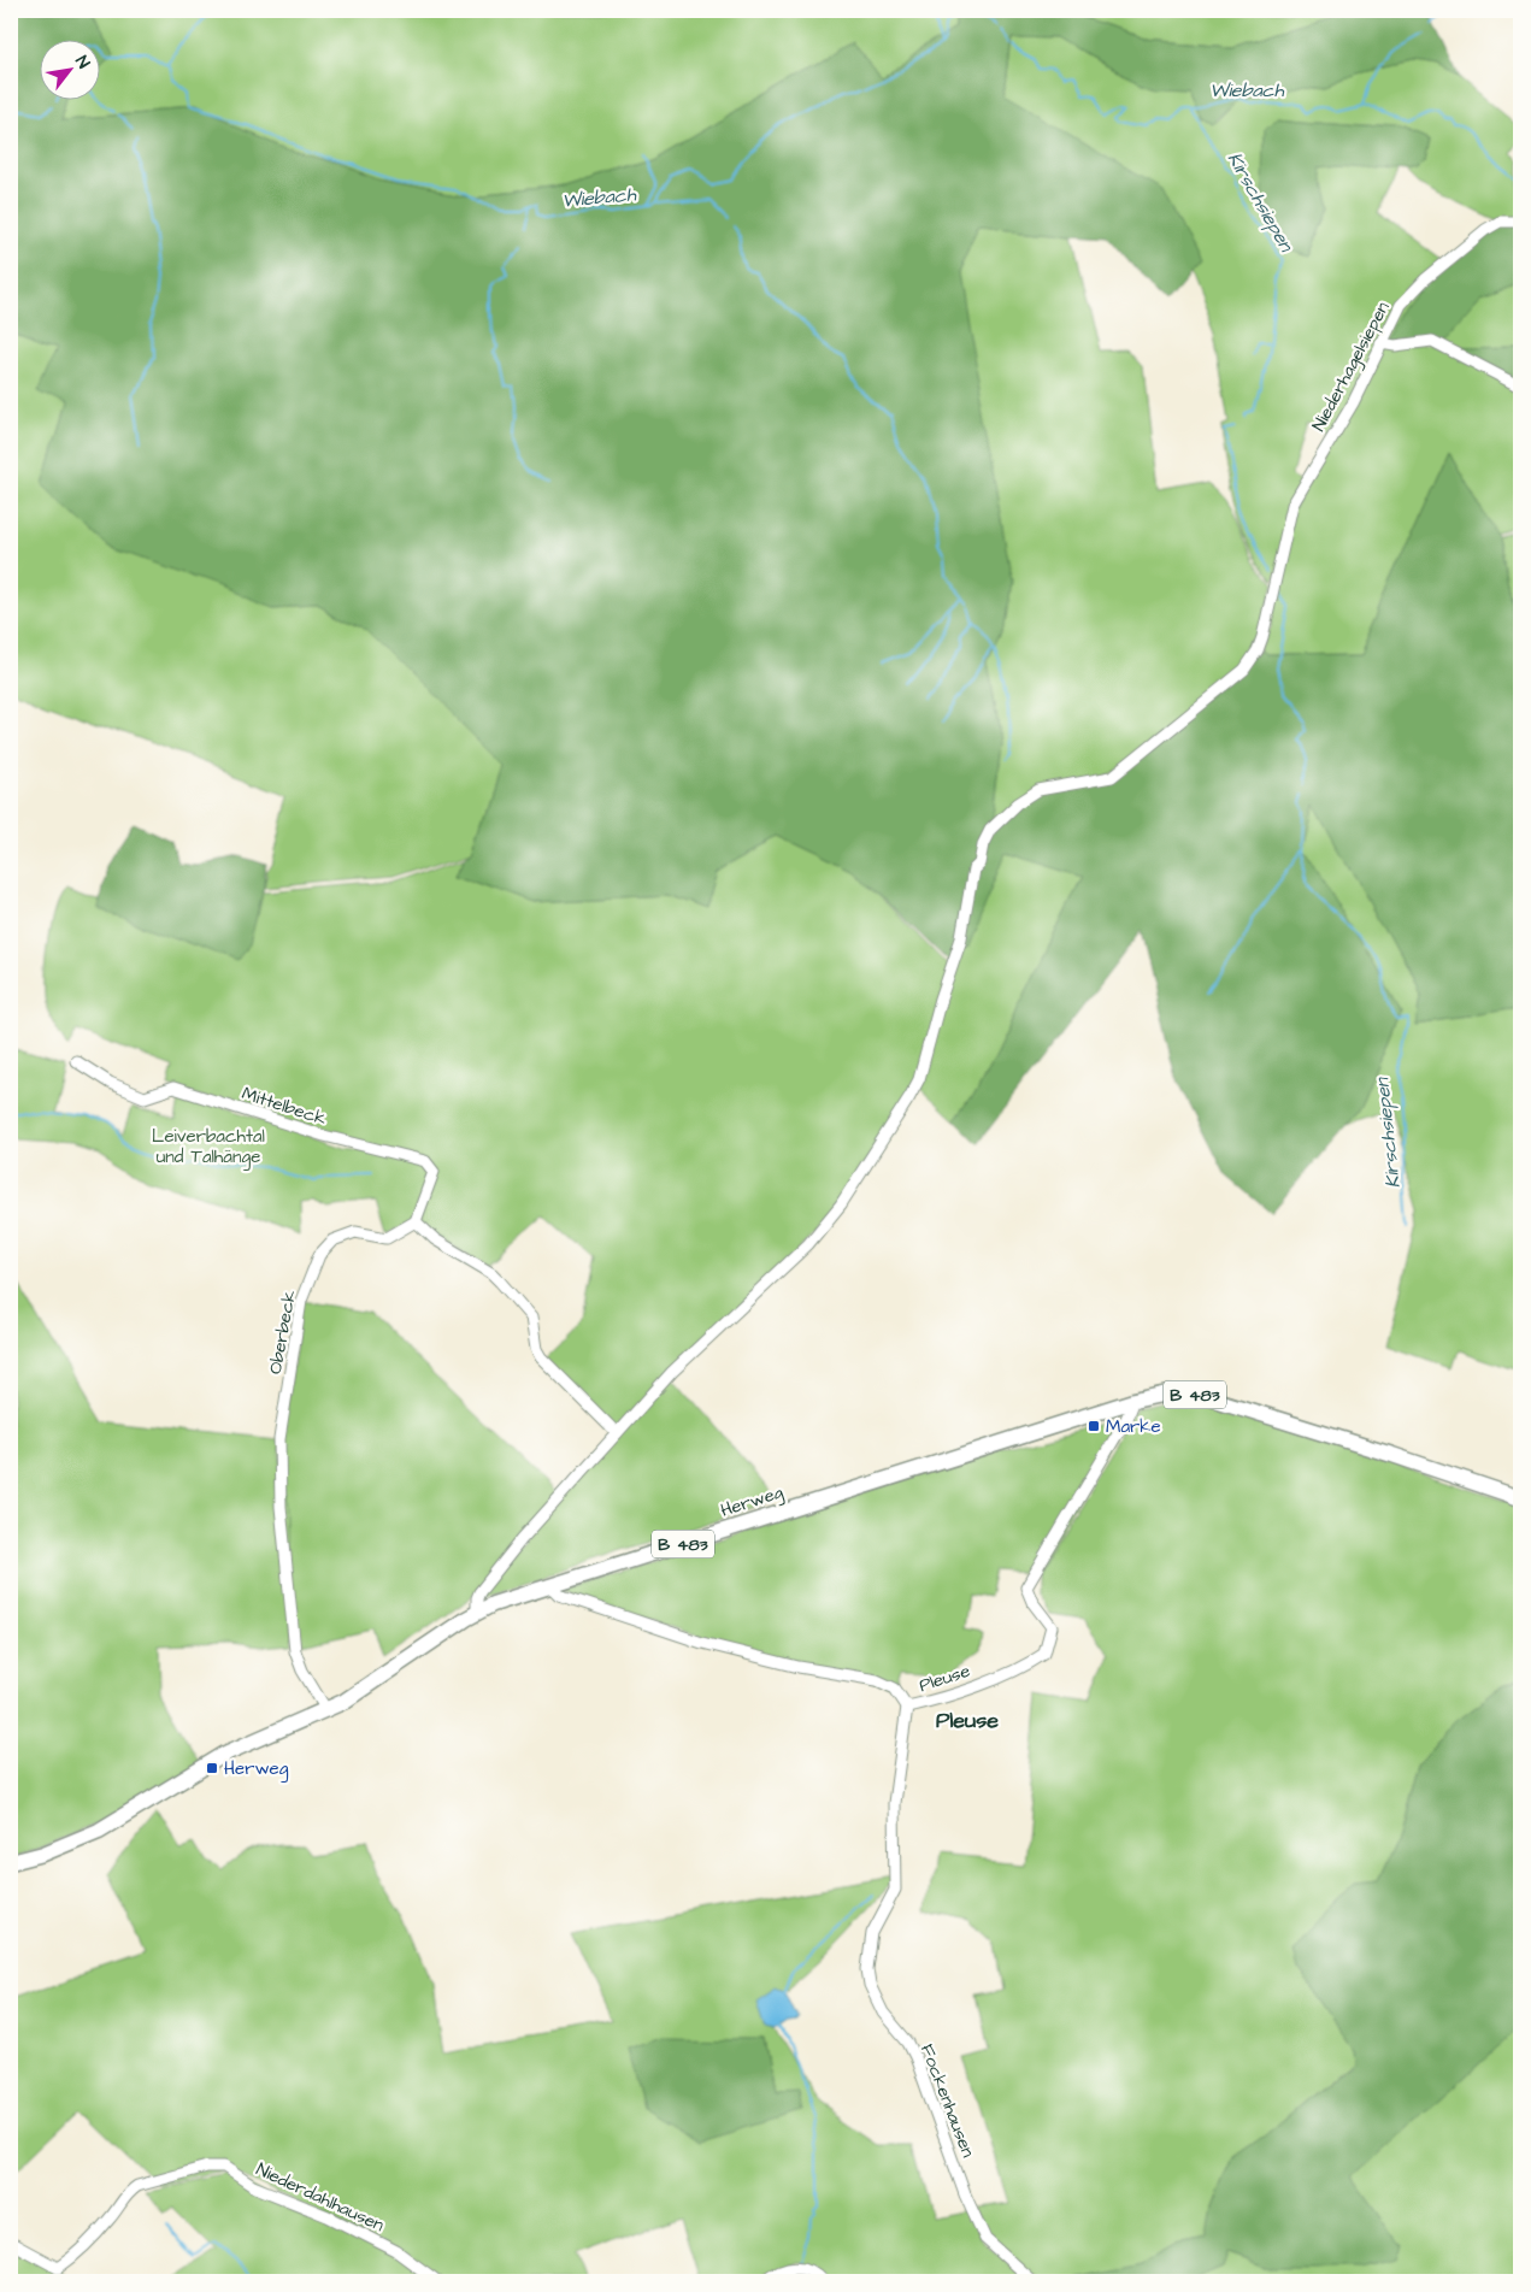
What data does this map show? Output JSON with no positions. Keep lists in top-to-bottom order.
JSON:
{
  "streets": {
    "main road": ["B 483", "Herweg"],
    "street": [
      "Niederhagelsiepen",
      "Mittelbeck",
      "Oberbeck",
      "Pleuse",
      "Fockenhausen",
      "Niederdahlhausen"
    ]
  },
  "crossings": [
    ["Niederhagelsiepen", "Herweg"],
    ["Mittelbeck", "Oberbeck"],
    ["Oberbeck", "Herweg"],
    ["B 483", "Herweg"],
    ["B 483", "Pleuse"],
    ["Herweg", "Pleuse"],
    ["Pleuse", "Fockenhausen"]
  ],
  "districts": ["Pleuse"],
  "water": ["Wiebach", "Kirschsiepen"],
  "parks": ["Leiverbachtal und Talhänge"],
  "places": {
    "transit": ["Marke", "Herweg"]
  },
  "north": "top right"
}
